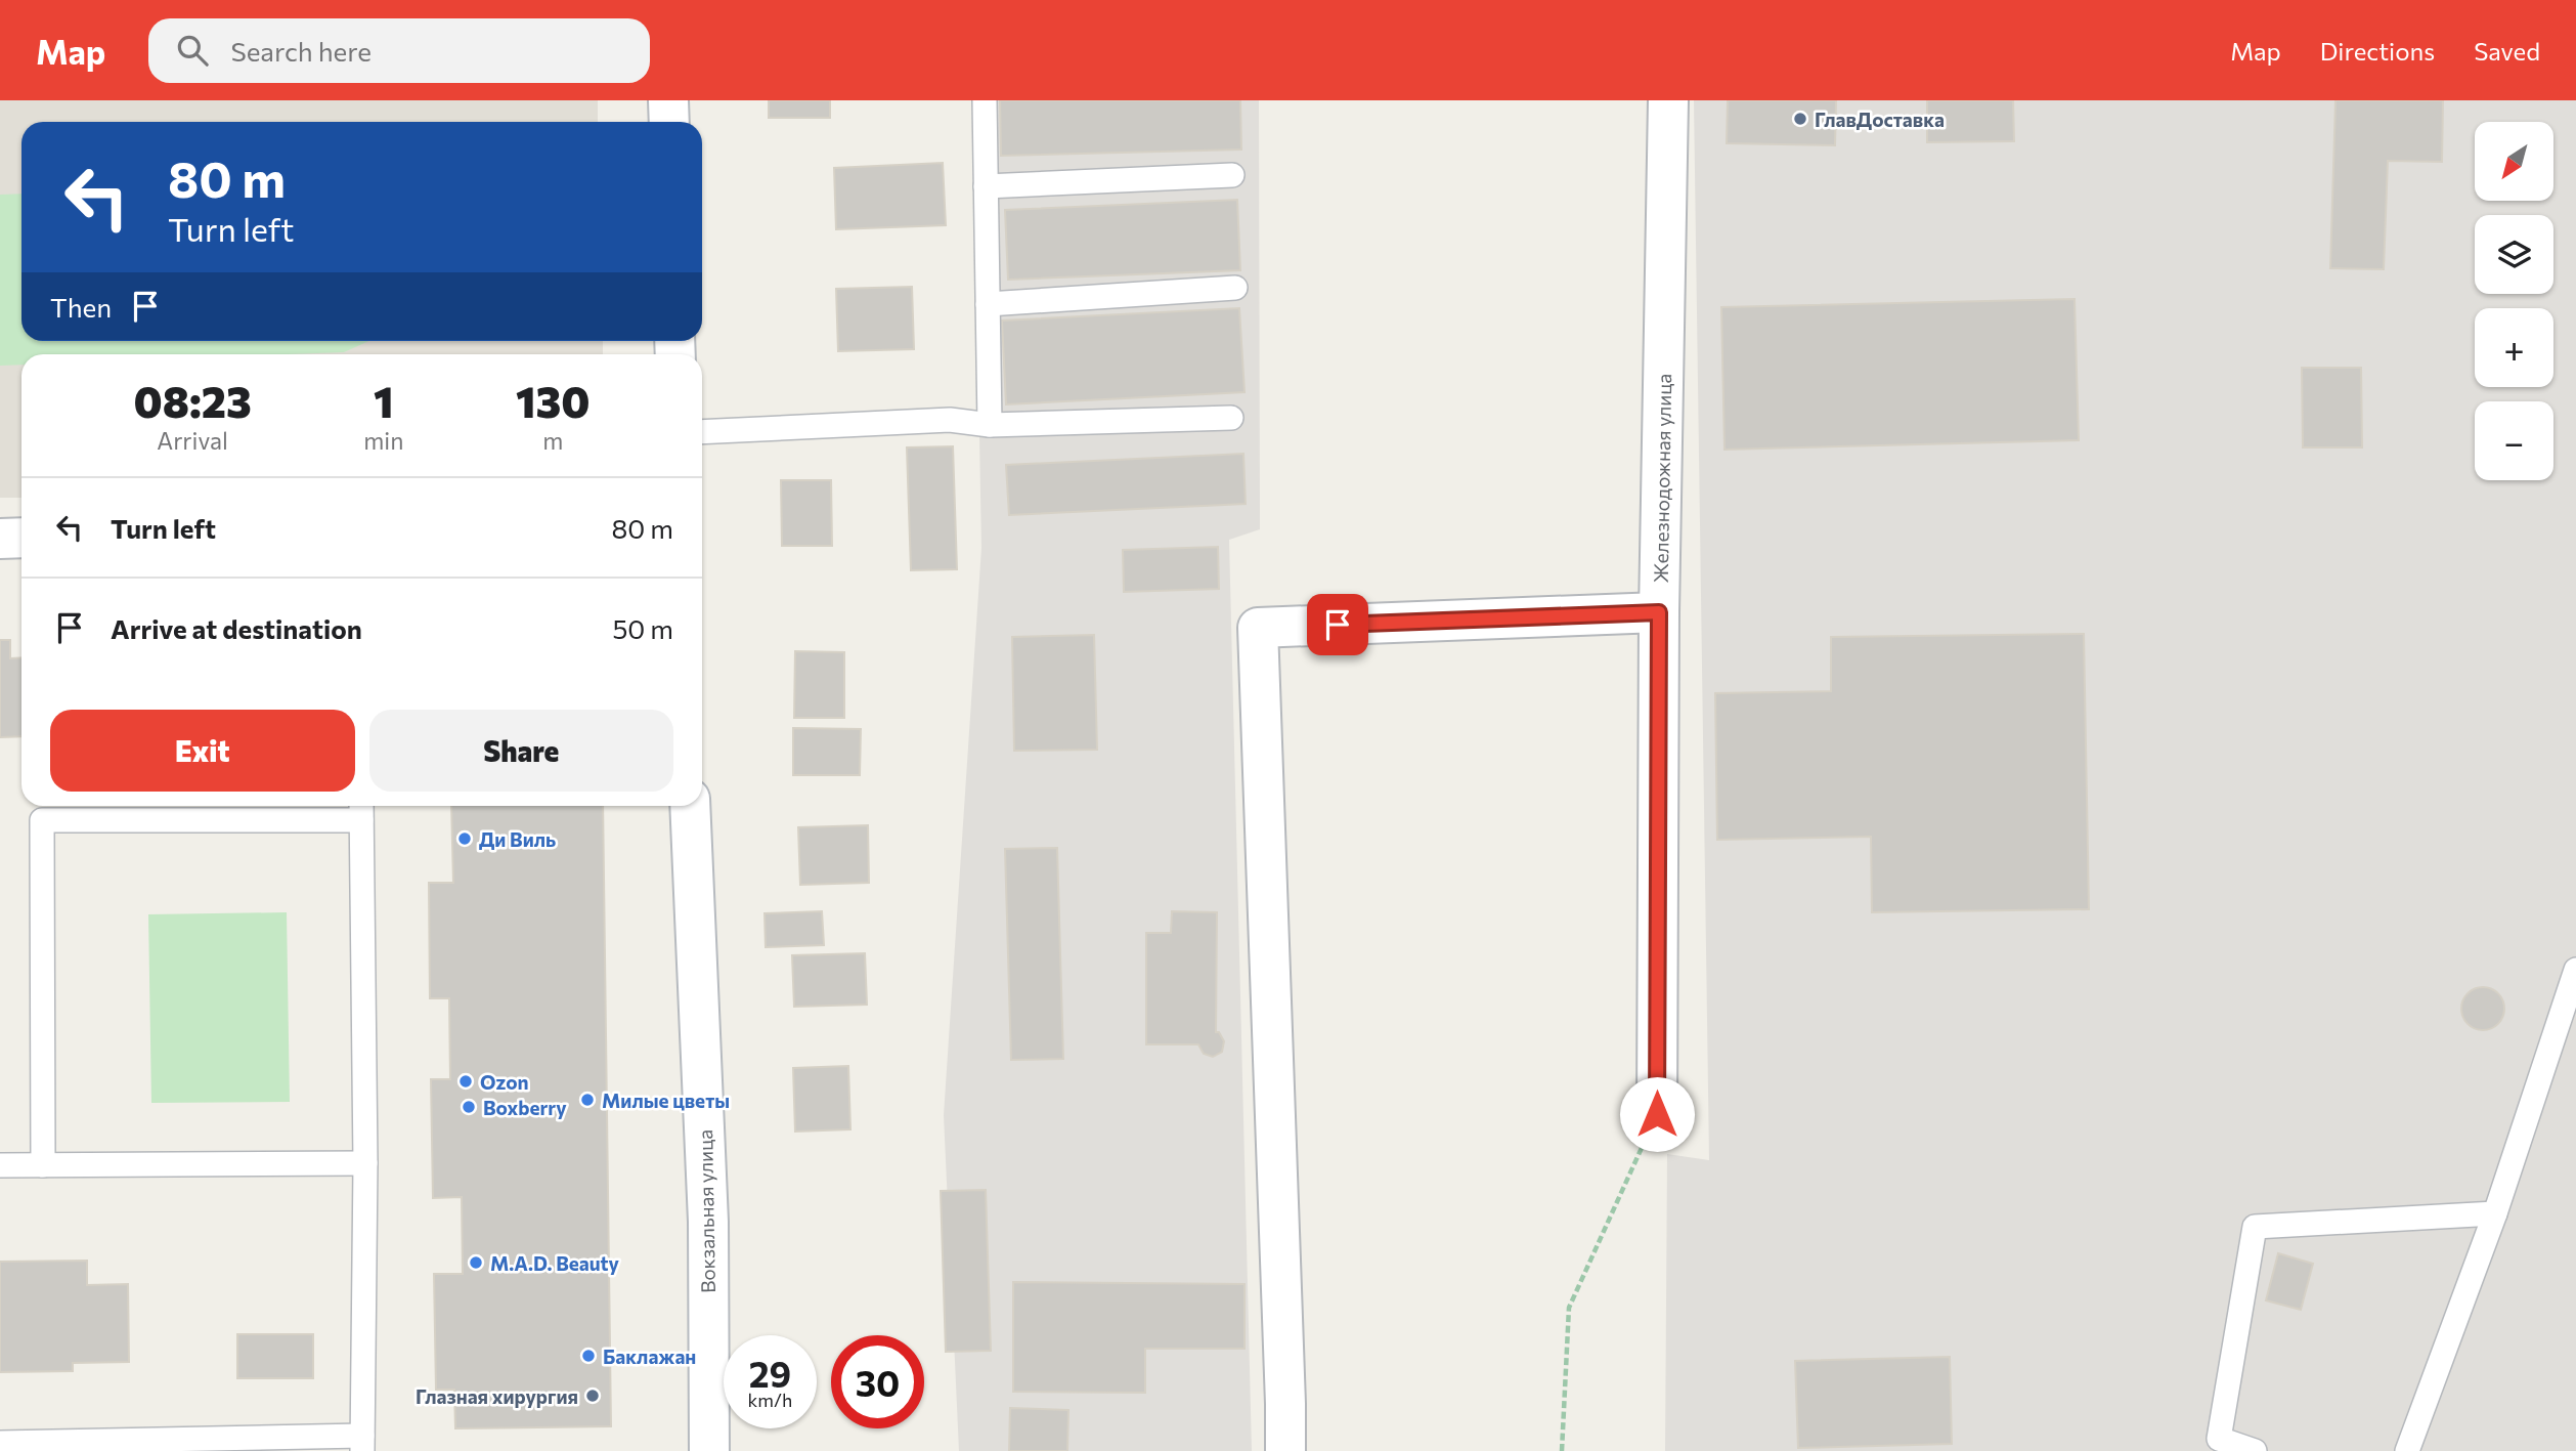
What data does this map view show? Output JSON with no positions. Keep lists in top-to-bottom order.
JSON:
{
  "streets": {
    "street": ["Железнодожная улица", "Вокзальная улица"]
  },
  "places": [
    "ГлавДоставка",
    "Ди Виль",
    "Ozon",
    "Милые цветы",
    "Boxberry",
    "M.A.D. Beauty",
    "Баклажан",
    "Глазная хирургия"
  ],
  "north": "bottom left",
  "page": {
    "header": "Map",
    "search": "Search here",
    "nav": ["Map", "Directions", "Saved"],
    "map_buttons": ["+", "−"],
    "turn": ["80 m", "Turn left"],
    "then": "Then",
    "eta": [
      "08:23",
      "Arrival",
      "1",
      "min",
      "130",
      "m"
    ],
    "list": [
      {
        "name": "Turn left",
        "value": "80 m"
      },
      {
        "name": "Arrive at destination",
        "value": "50 m"
      }
    ],
    "buttons": ["Exit", "Share"],
    "speed": "29 km/h",
    "limit": "30"
  }
}
